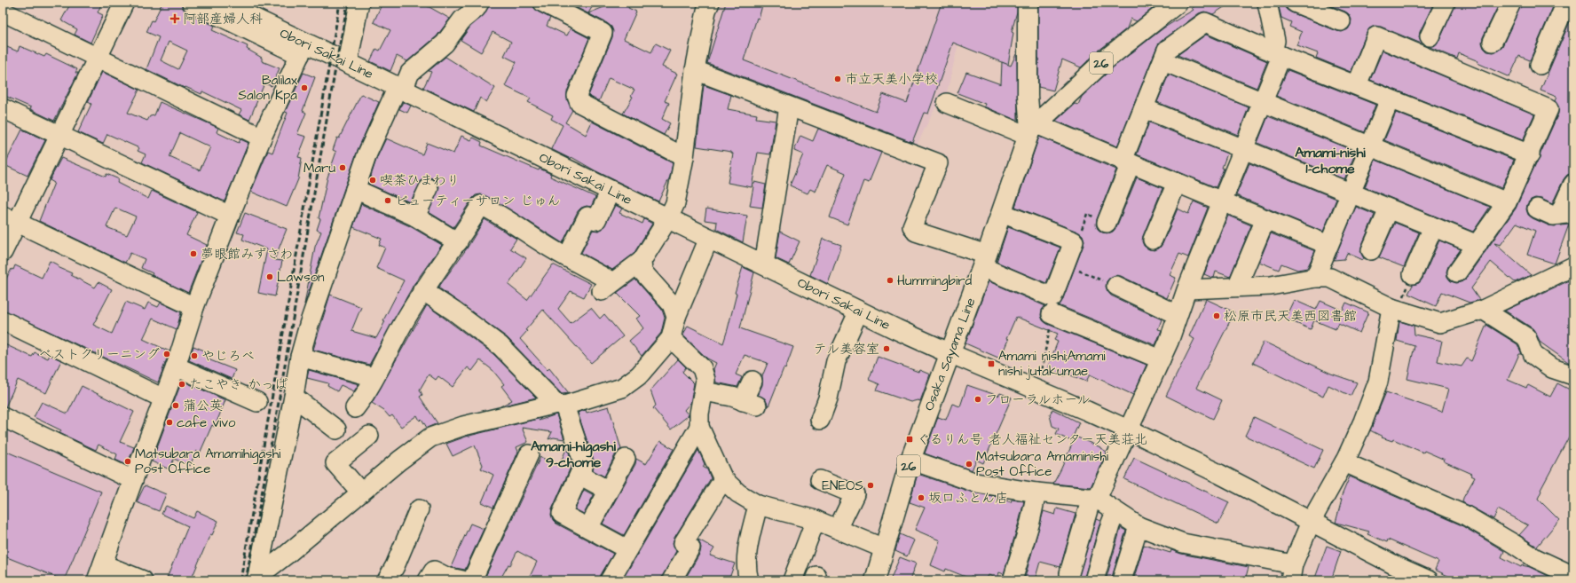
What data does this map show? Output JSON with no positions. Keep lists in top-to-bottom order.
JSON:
{
  "streets": {
    "main road": ["Obori Sakai Line", "26", "Osaka Sayama Line"]
  },
  "crossings": [
    ["Obori Sakai Line", "Osaka Sayama Line"]
  ],
  "districts": ["Amami-nishi 1-chome", "Amami-higashi 9-chome"],
  "places": {
    "health": ["阿部産婦人科"],
    "other": [
      "市立天美小学校",
      "Balilax Salon Kpa",
      "Maru",
      "喫茶ひまわり",
      "ビューティーサロン じゅん",
      "夢眼館みずさわ",
      "Lawson",
      "Hummingbird",
      "松原市民天美西図書館",
      "テル美容室",
      "ベストクリーニング",
      "やじろべ",
      "たこやき かっぱ",
      "フローラルホール",
      "蒲公英",
      "cafe vivo",
      "Matsubara Amamihigashi Post Office",
      "Matsubara Amaminishi Post Office",
      "ENEOS",
      "坂口ふとん店"
    ],
    "transit": ["Amami nishi;Amami nishi jutakumae", "ぐるりん号 老人福祉センター天美荘北"]
  }
}
